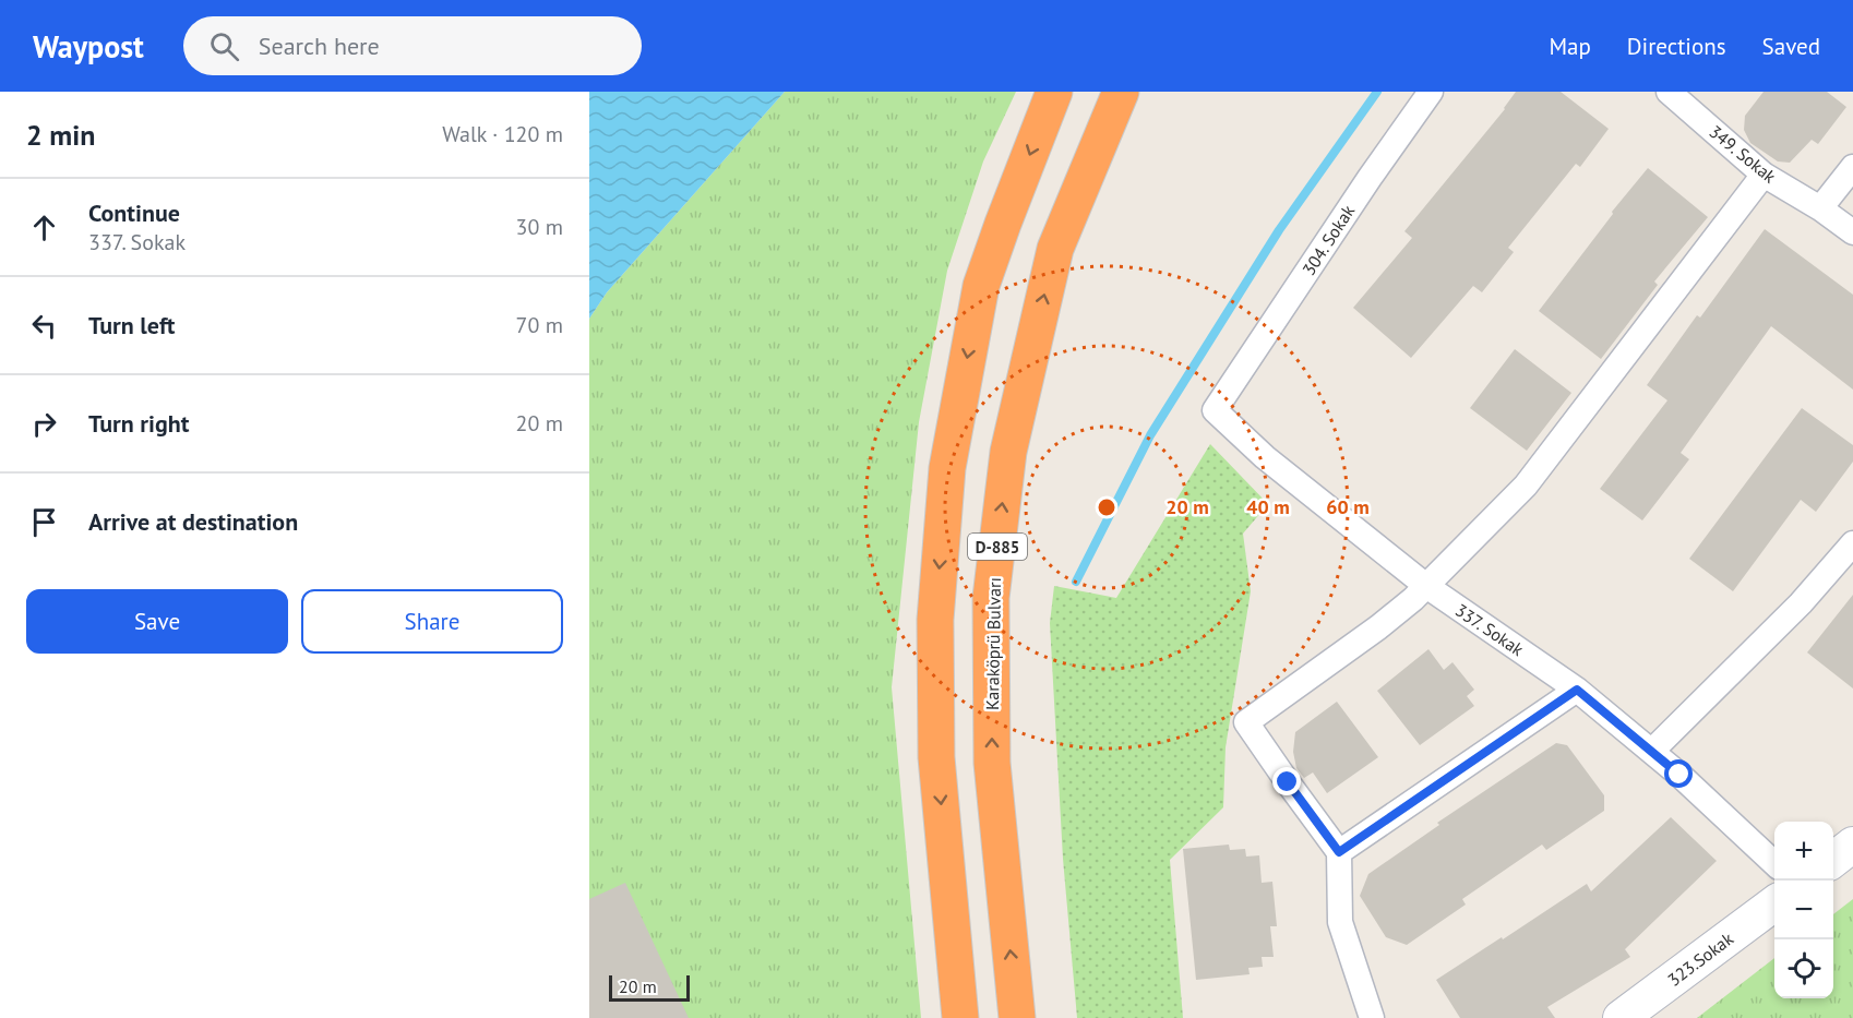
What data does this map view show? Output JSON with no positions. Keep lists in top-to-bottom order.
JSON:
{
  "streets": {
    "highway": ["D-885", "Karaköprü Bulvarı"],
    "street": [
      "349. Sokak",
      "304. Sokak",
      "337. Sokak",
      "323.Sokak"
    ]
  },
  "crossings": [
    ["304. Sokak", "337. Sokak"]
  ],
  "scale_bar": "20 m",
  "page": {
    "header": "Waypost",
    "search": "Search here",
    "nav": ["Map", "Directions", "Saved"],
    "heading": ["2 min", "Walk · 120 m"],
    "list": [
      ["Continue", "337. Sokak", "30 m"],
      ["Turn left", "70 m"],
      ["Turn right", "20 m"],
      "Arrive at destination"
    ],
    "buttons": ["Save", "Share"],
    "map_buttons": ["+", "−"],
    "scale": "20 m"
  },
  "rings": ["20 m", "40 m", "60 m"]
}
